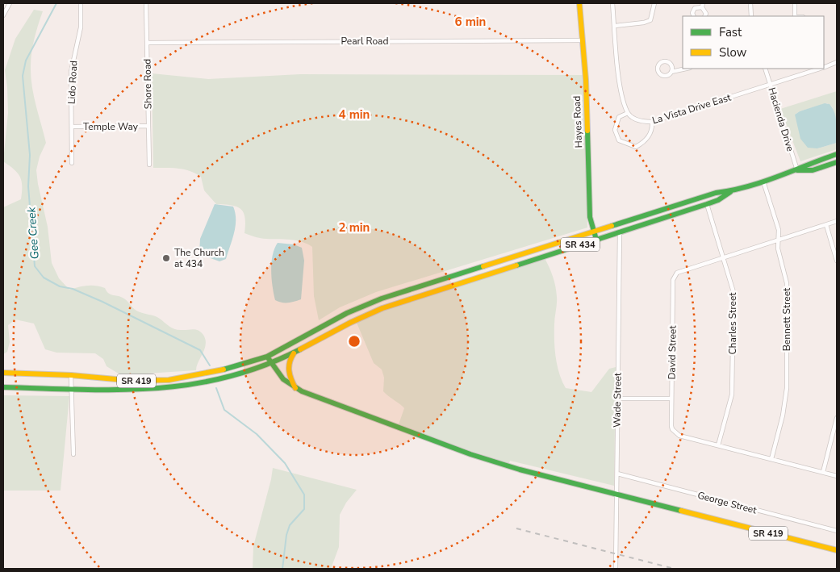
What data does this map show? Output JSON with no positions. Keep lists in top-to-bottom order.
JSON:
{
  "streets": {
    "main road": ["Hayes Road", "SR 434", "SR 419"],
    "street": [
      "Pearl Road",
      "Lido Road",
      "Shore Road",
      "La Vista Drive East",
      "Hacienda Drive",
      "Temple Way",
      "Bennett Street",
      "Charles Street",
      "David Street",
      "Wade Street",
      "George Street"
    ]
  },
  "crossings": [
    ["Pearl Road", "Shore Road"],
    ["Pearl Road", "Hayes Road"],
    ["Lido Road", "Temple Way"],
    ["Shore Road", "Temple Way"],
    ["La Vista Drive East", "Hacienda Drive"],
    ["Hacienda Drive", "SR 434"],
    ["Hayes Road", "SR 434"],
    ["SR 434", "Bennett Street"],
    ["SR 434", "Charles Street"],
    ["SR 434", "SR 419"],
    ["SR 434", "Wade Street"],
    ["Bennett Street", "David Street"],
    ["Charles Street", "David Street"],
    ["SR 419", "Wade Street"],
    ["Wade Street", "George Street"]
  ],
  "water": ["Gee Creek"],
  "places": ["The Church at 434"],
  "legend": ["Fast", "Slow"],
  "rings": ["6 min", "4 min", "2 min"]
}
